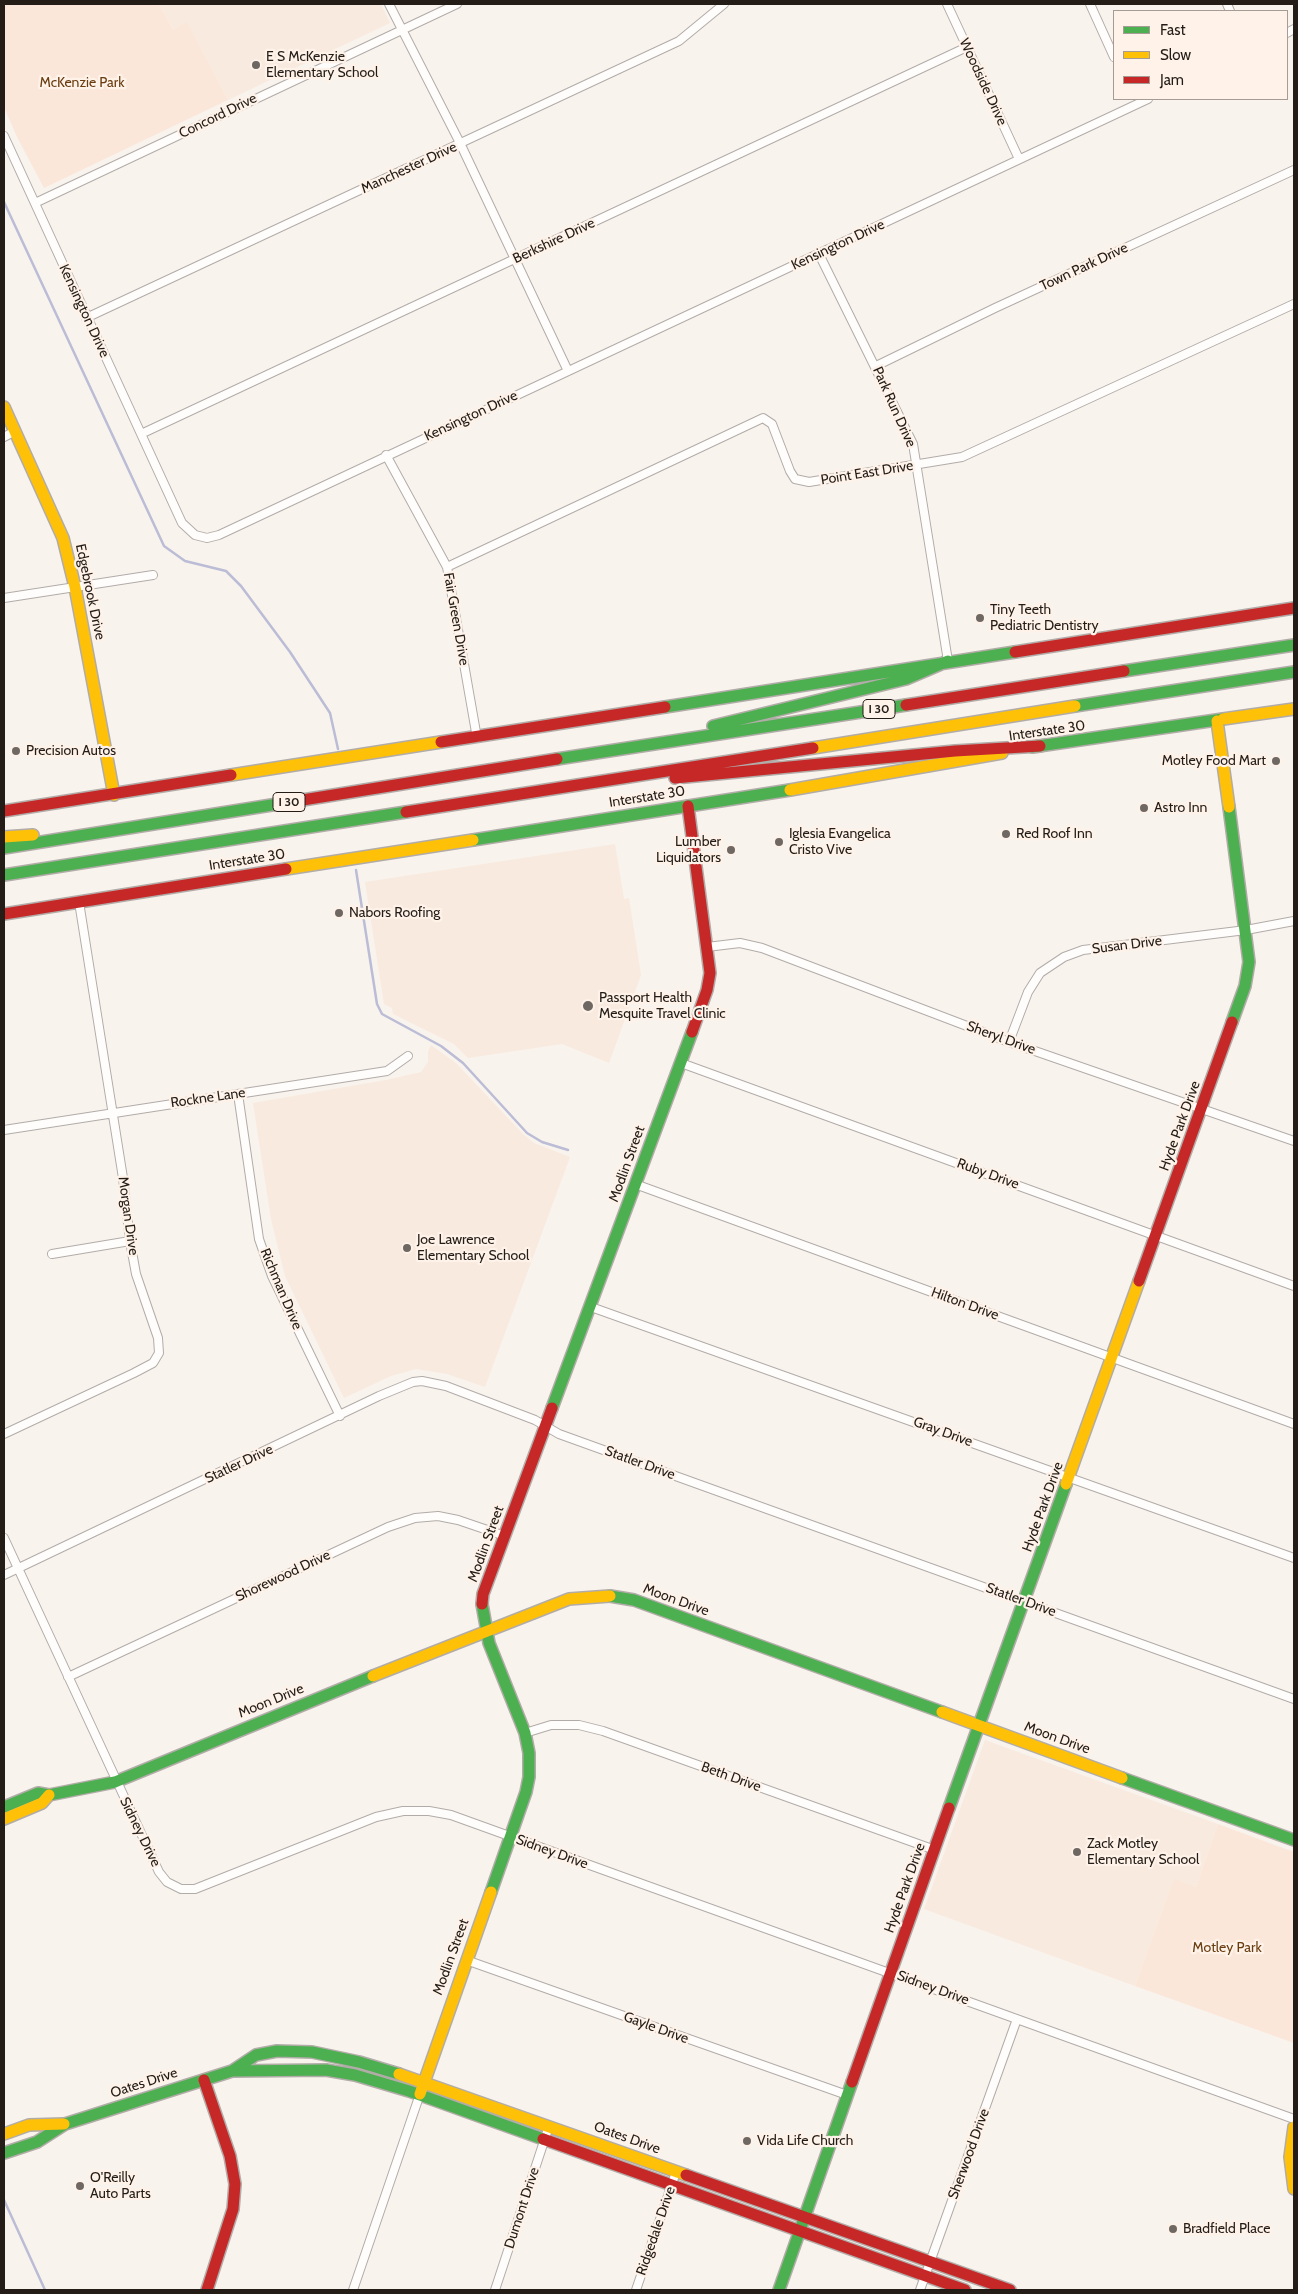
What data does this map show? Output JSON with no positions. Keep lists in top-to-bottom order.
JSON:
{
  "streets": {
    "main road": [
      "Edgebrook Drive",
      "I 30",
      "Interstate 30",
      "Hyde Park Drive",
      "Modlin Street",
      "Moon Drive",
      "Oates Drive"
    ],
    "street": [
      "Woodside Drive",
      "Concord Drive",
      "Manchester Drive",
      "Berkshire Drive",
      "Kensington Drive",
      "Town Park Drive",
      "Park Run Drive",
      "Point East Drive",
      "Fair Green Drive",
      "Susan Drive",
      "Sheryl Drive",
      "Rockne Lane",
      "Ruby Drive",
      "Morgan Drive",
      "Richman Drive",
      "Hilton Drive",
      "Gray Drive",
      "Statler Drive",
      "Shorewood Drive",
      "Beth Drive",
      "Sidney Drive",
      "Gayle Drive",
      "Sherwood Drive",
      "Dumont Drive",
      "Ridgedale Drive"
    ]
  },
  "crossings": [
    ["Woodside Drive", "Berkshire Drive"],
    ["Woodside Drive", "Kensington Drive"],
    ["Concord Drive", "Kensington Drive"],
    ["Manchester Drive", "Kensington Drive"],
    ["Berkshire Drive", "Kensington Drive"],
    ["Kensington Drive", "Park Run Drive"],
    ["Kensington Drive", "Fair Green Drive"],
    ["Town Park Drive", "Park Run Drive"],
    ["Park Run Drive", "Point East Drive"],
    ["Point East Drive", "Fair Green Drive"],
    ["Interstate 30", "Hyde Park Drive"],
    ["Interstate 30", "Modlin Street"],
    ["Interstate 30", "Morgan Drive"],
    ["Susan Drive", "Sheryl Drive"],
    ["Susan Drive", "Hyde Park Drive"],
    ["Sheryl Drive", "Hyde Park Drive"],
    ["Sheryl Drive", "Modlin Street"],
    ["Rockne Lane", "Morgan Drive"],
    ["Rockne Lane", "Richman Drive"],
    ["Hyde Park Drive", "Ruby Drive"],
    ["Hyde Park Drive", "Hilton Drive"],
    ["Hyde Park Drive", "Gray Drive"],
    ["Hyde Park Drive", "Statler Drive"],
    ["Hyde Park Drive", "Moon Drive"],
    ["Hyde Park Drive", "Beth Drive"],
    ["Hyde Park Drive", "Sidney Drive"],
    ["Hyde Park Drive", "Gayle Drive"],
    ["Hyde Park Drive", "Oates Drive"],
    ["Modlin Street", "Ruby Drive"],
    ["Modlin Street", "Hilton Drive"],
    ["Modlin Street", "Gray Drive"],
    ["Modlin Street", "Statler Drive"],
    ["Modlin Street", "Shorewood Drive"],
    ["Modlin Street", "Moon Drive"],
    ["Modlin Street", "Beth Drive"],
    ["Modlin Street", "Sidney Drive"],
    ["Modlin Street", "Gayle Drive"],
    ["Modlin Street", "Oates Drive"],
    ["Richman Drive", "Statler Drive"],
    ["Statler Drive", "Sidney Drive"],
    ["Shorewood Drive", "Sidney Drive"],
    ["Moon Drive", "Sidney Drive"],
    ["Sidney Drive", "Sherwood Drive"],
    ["Oates Drive", "Sherwood Drive"],
    ["Oates Drive", "Dumont Drive"],
    ["Oates Drive", "Ridgedale Drive"]
  ],
  "parks": ["McKenzie Park", "Motley Park"],
  "places": [
    "E S McKenzie Elementary School",
    "Tiny Teeth Pediatric Dentistry",
    "Precision Autos",
    "Motley Food Mart",
    "Astro Inn",
    "Red Roof Inn",
    "Iglesia Evangelica Cristo Vive",
    "Lumber Liquidators",
    "Nabors Roofing",
    "Passport Health Mesquite Travel Clinic",
    "Joe Lawrence Elementary School",
    "Zack Motley Elementary School",
    "Vida Life Church",
    "O'Reilly Auto Parts",
    "Bradfield Place"
  ],
  "legend": ["Fast", "Slow", "Jam"]
}
